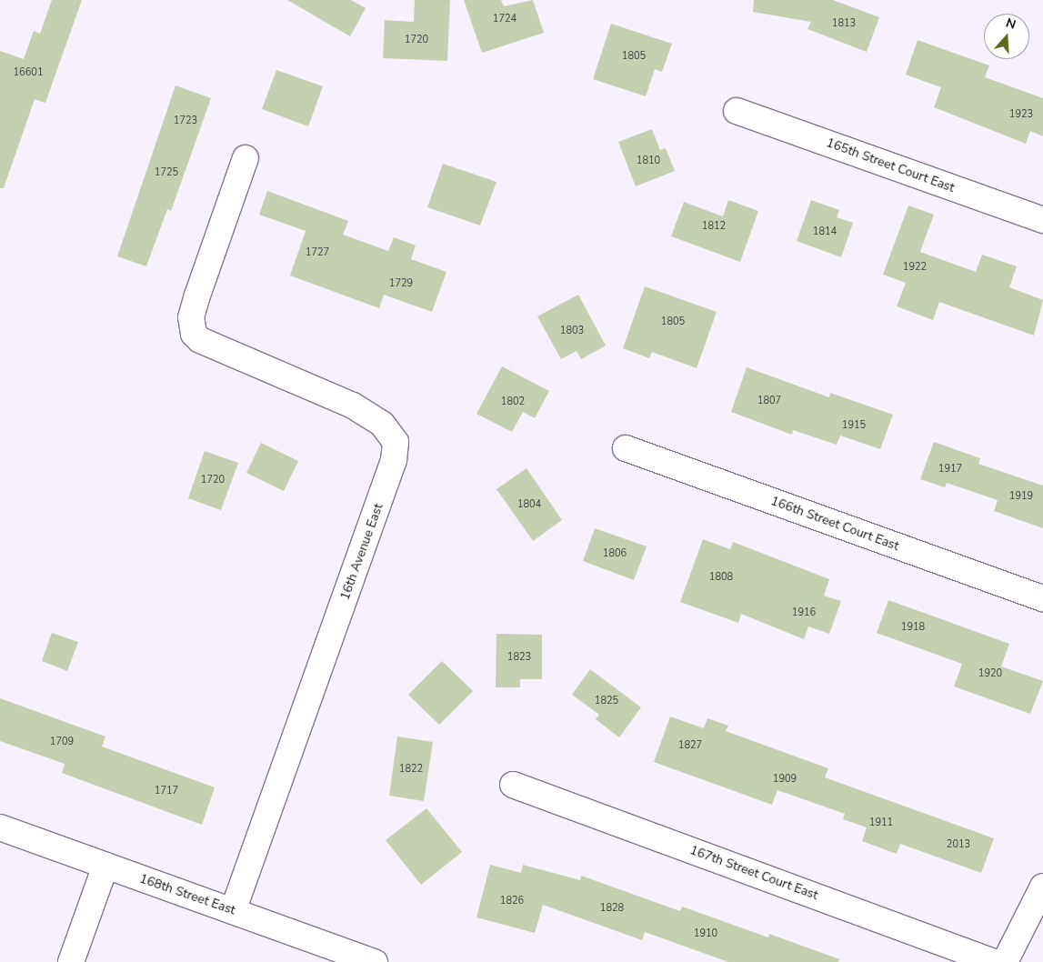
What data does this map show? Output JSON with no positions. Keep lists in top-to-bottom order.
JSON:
{
  "streets": {
    "street": [
      "165th Street Court East",
      "166th Street Court East",
      "16th Avenue East",
      "167th Street Court East",
      "168th Street East"
    ]
  },
  "crossings": [
    ["16th Avenue East", "168th Street East"]
  ],
  "house_numbers": [
    "1724",
    "1813",
    "1720",
    "1805",
    "16601",
    "1923",
    "1723",
    "1810",
    "1725",
    "1812",
    "1814",
    "1727",
    "1922",
    "1729",
    "1805",
    "1803",
    "1807",
    "1802",
    "1915",
    "1917",
    "1720",
    "1919",
    "1804",
    "1806",
    "1808",
    "1916",
    "1918",
    "1823",
    "1920",
    "1825",
    "1709",
    "1827",
    "1822",
    "1909",
    "1717",
    "1911",
    "2013",
    "1826",
    "1828",
    "1910"
  ],
  "north": "top"
}
